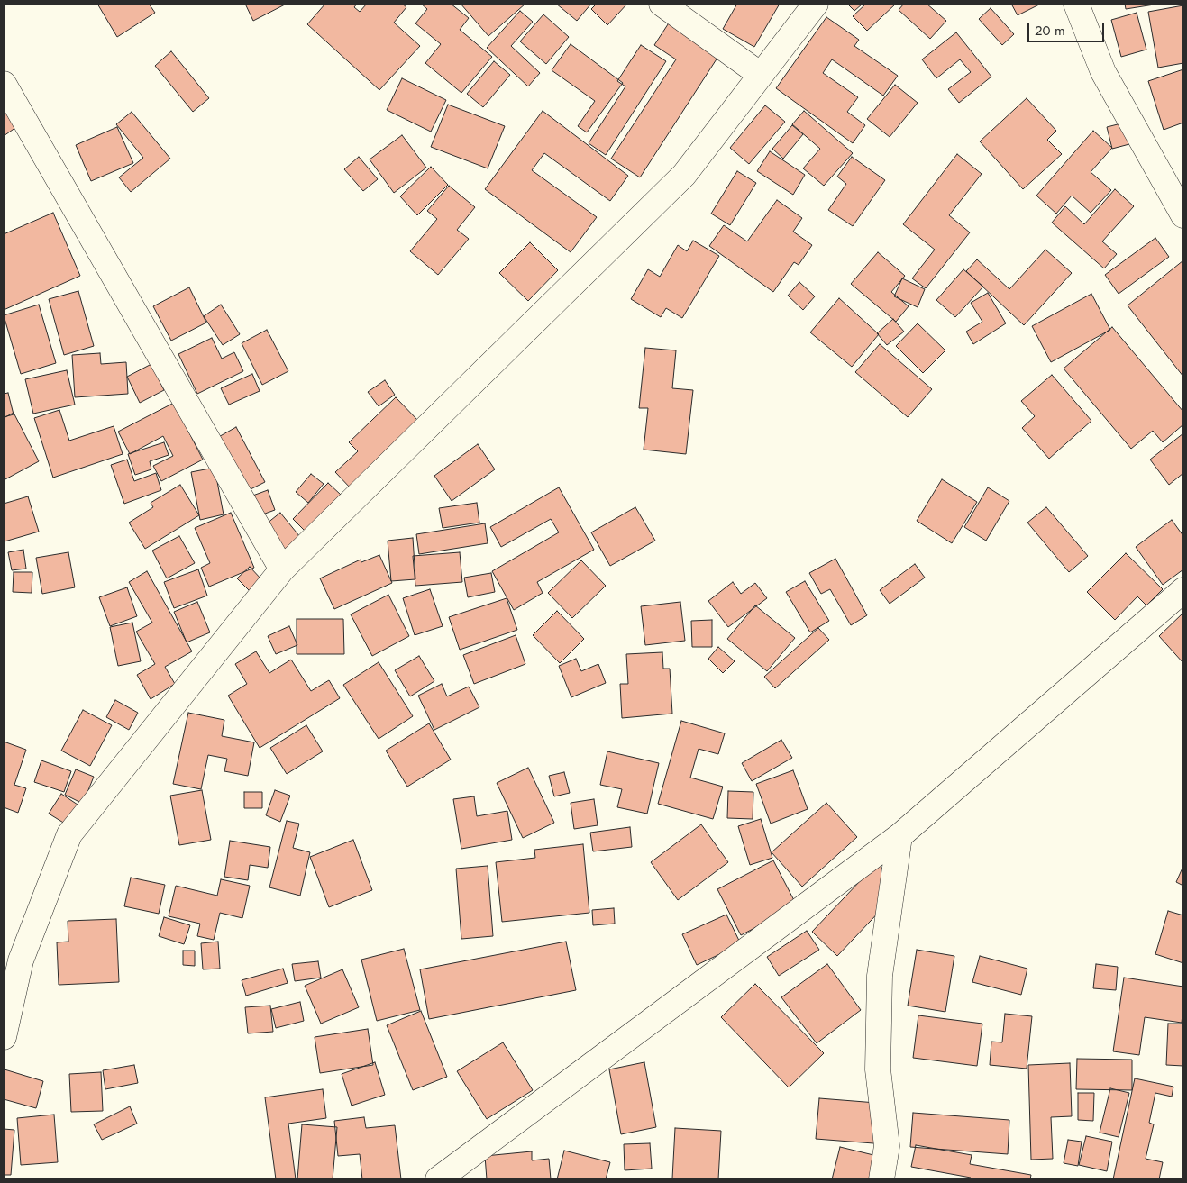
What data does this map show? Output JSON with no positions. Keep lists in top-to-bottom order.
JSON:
{
  "scale_bar": "20 m"
}
